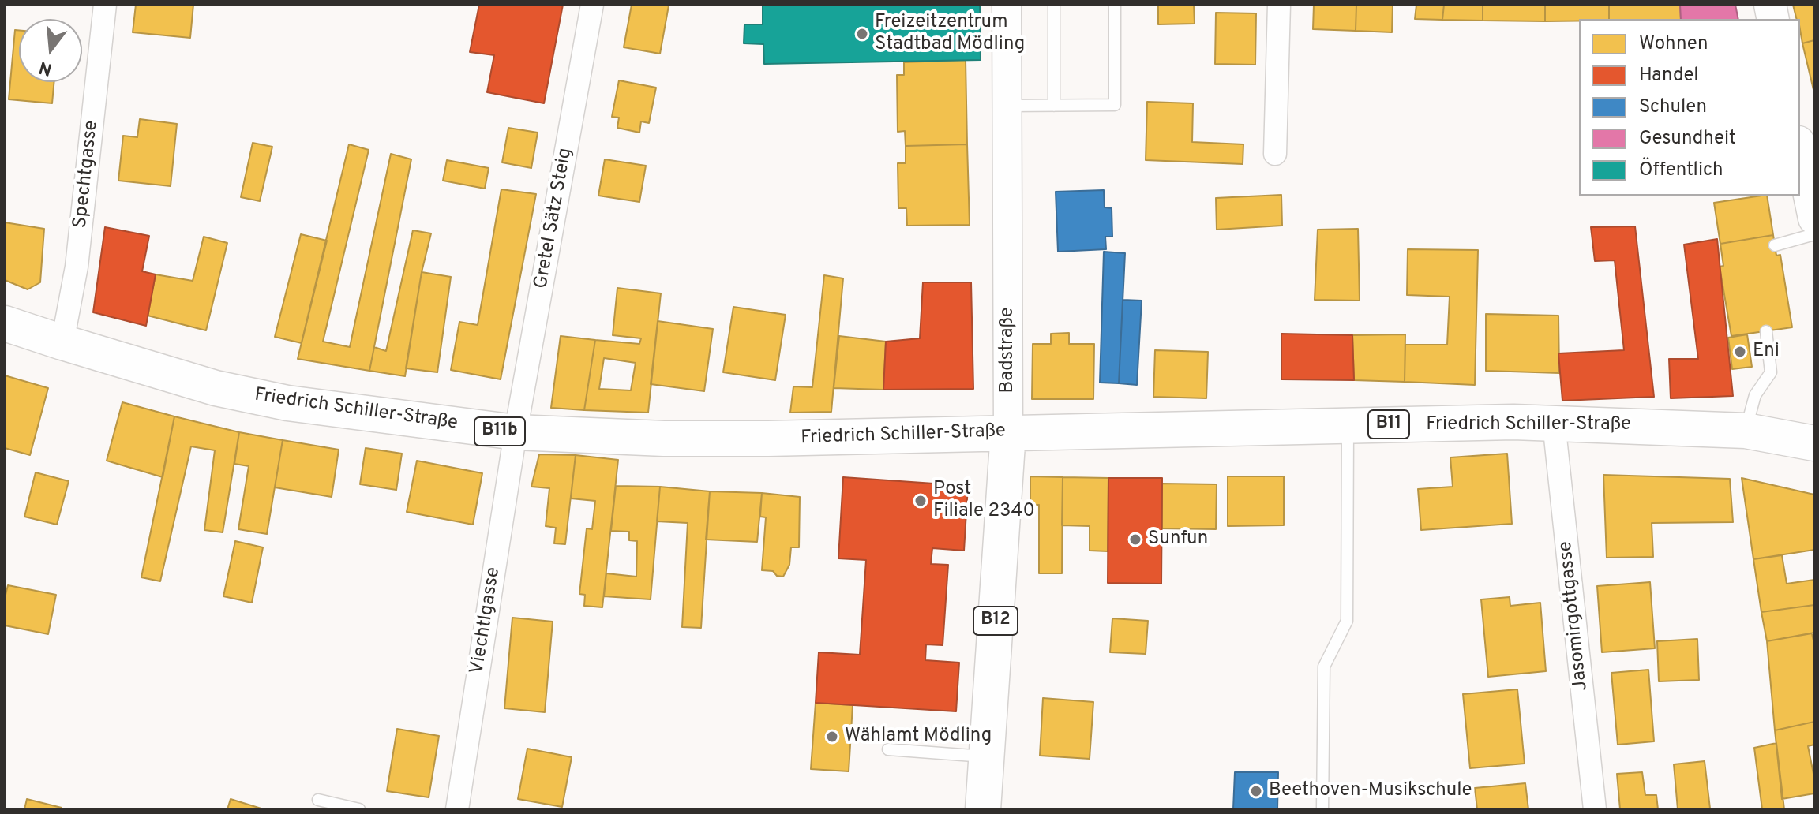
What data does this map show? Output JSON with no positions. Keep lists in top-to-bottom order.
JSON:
{
  "streets": {
    "main road": [
      "Badstraße",
      "Friedrich Schiller-Straße",
      "B11",
      "B11b",
      "B12"
    ],
    "street": [
      "Spechtgasse",
      "Gretel Sätz Steig",
      "Jasomirgottgasse",
      "Viechtlgasse"
    ]
  },
  "crossings": [
    ["Spechtgasse", "Friedrich Schiller-Straße"],
    ["Gretel Sätz Steig", "Friedrich Schiller-Straße"],
    ["Gretel Sätz Steig", "Viechtlgasse"],
    ["Badstraße", "Friedrich Schiller-Straße"],
    ["Friedrich Schiller-Straße", "Jasomirgottgasse"],
    ["Friedrich Schiller-Straße", "Viechtlgasse"]
  ],
  "places": [
    "Freizeitzentrum Stadtbad Mödling",
    "Eni",
    "Post Filiale 2340",
    "Sunfun",
    "Wählamt Mödling",
    "Beethoven-Musikschule"
  ],
  "legend": [
    "Wohnen",
    "Handel",
    "Schulen",
    "Gesundheit",
    "Öffentlich"
  ],
  "north": "bottom"
}
